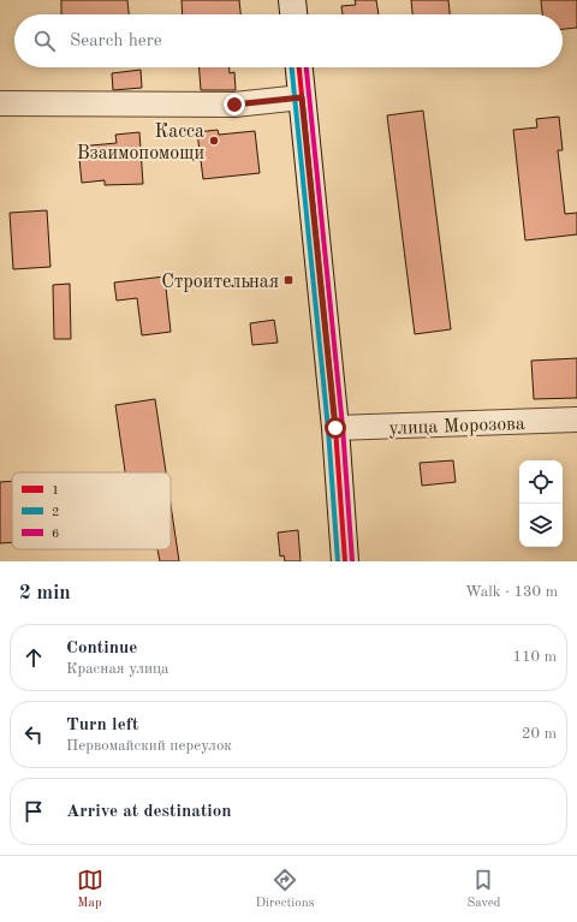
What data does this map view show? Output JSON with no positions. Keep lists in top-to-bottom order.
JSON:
{
  "streets": {
    "street": ["улица Морозова"]
  },
  "places": {
    "other": ["Касса Взаимопомощи"],
    "transit": ["Строительная"]
  },
  "lines": ["transit line 1", "transit line 2", "transit line 6"],
  "legend": ["1", "2", "6"],
  "page": {
    "search": "Search here",
    "heading": ["2 min", "Walk · 130 m"],
    "list": [
      ["Continue", "Красная улица", "110 m"],
      ["Turn left", "Первомайский переулок", "20 m"],
      "Arrive at destination"
    ],
    "nav": ["Map", "Directions", "Saved"]
  }
}
